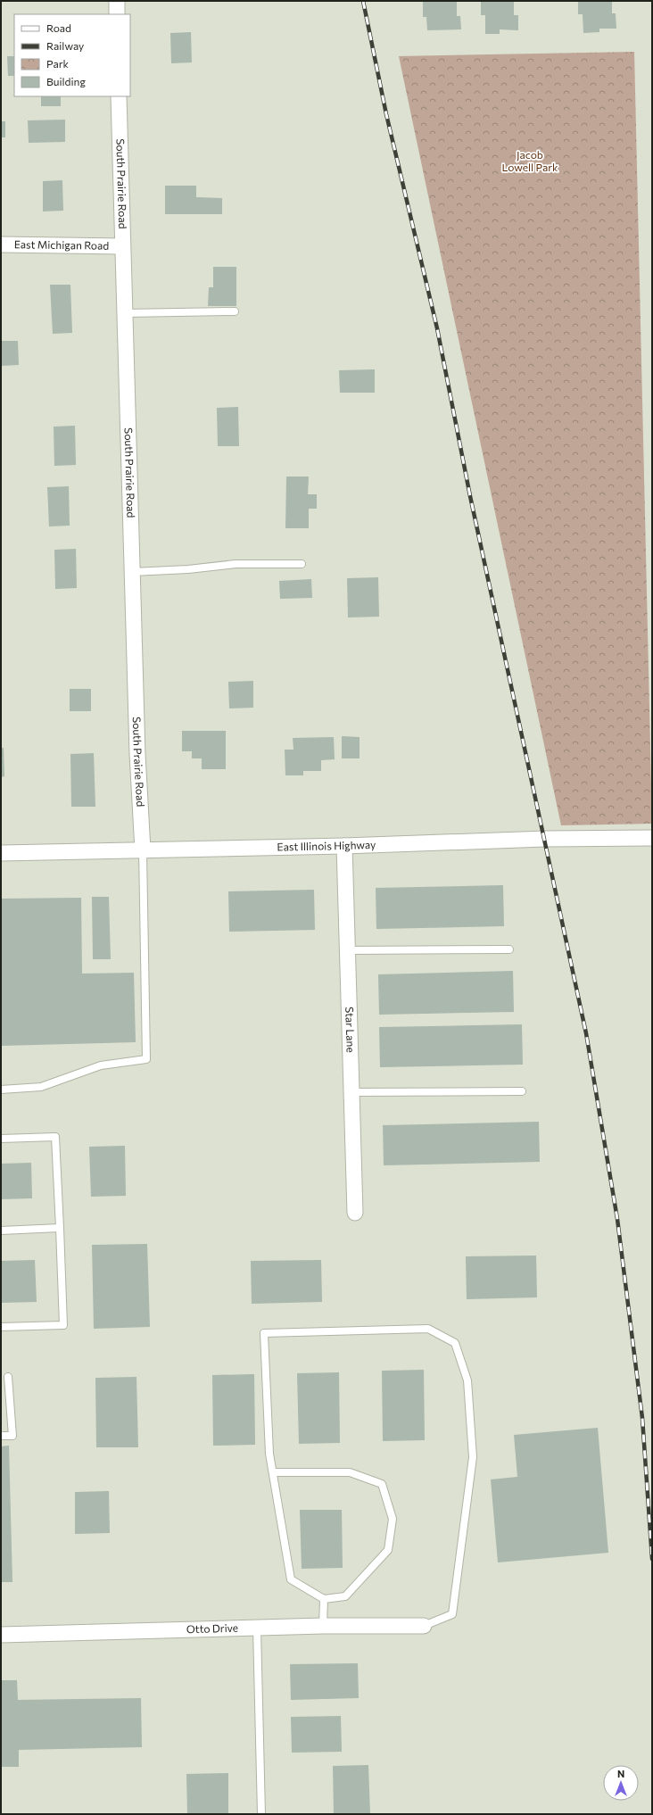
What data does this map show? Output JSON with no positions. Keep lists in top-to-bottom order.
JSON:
{
  "streets": {
    "street": [
      "South Prairie Road",
      "East Michigan Road",
      "East Illinois Highway",
      "Star Lane",
      "Otto Drive"
    ]
  },
  "crossings": [
    ["South Prairie Road", "East Michigan Road"],
    ["South Prairie Road", "East Illinois Highway"],
    ["East Illinois Highway", "Star Lane"]
  ],
  "parks": ["Jacob Lowell Park"],
  "legend": [
    "Road",
    "Railway",
    "Park",
    "Building"
  ],
  "north": "top"
}
